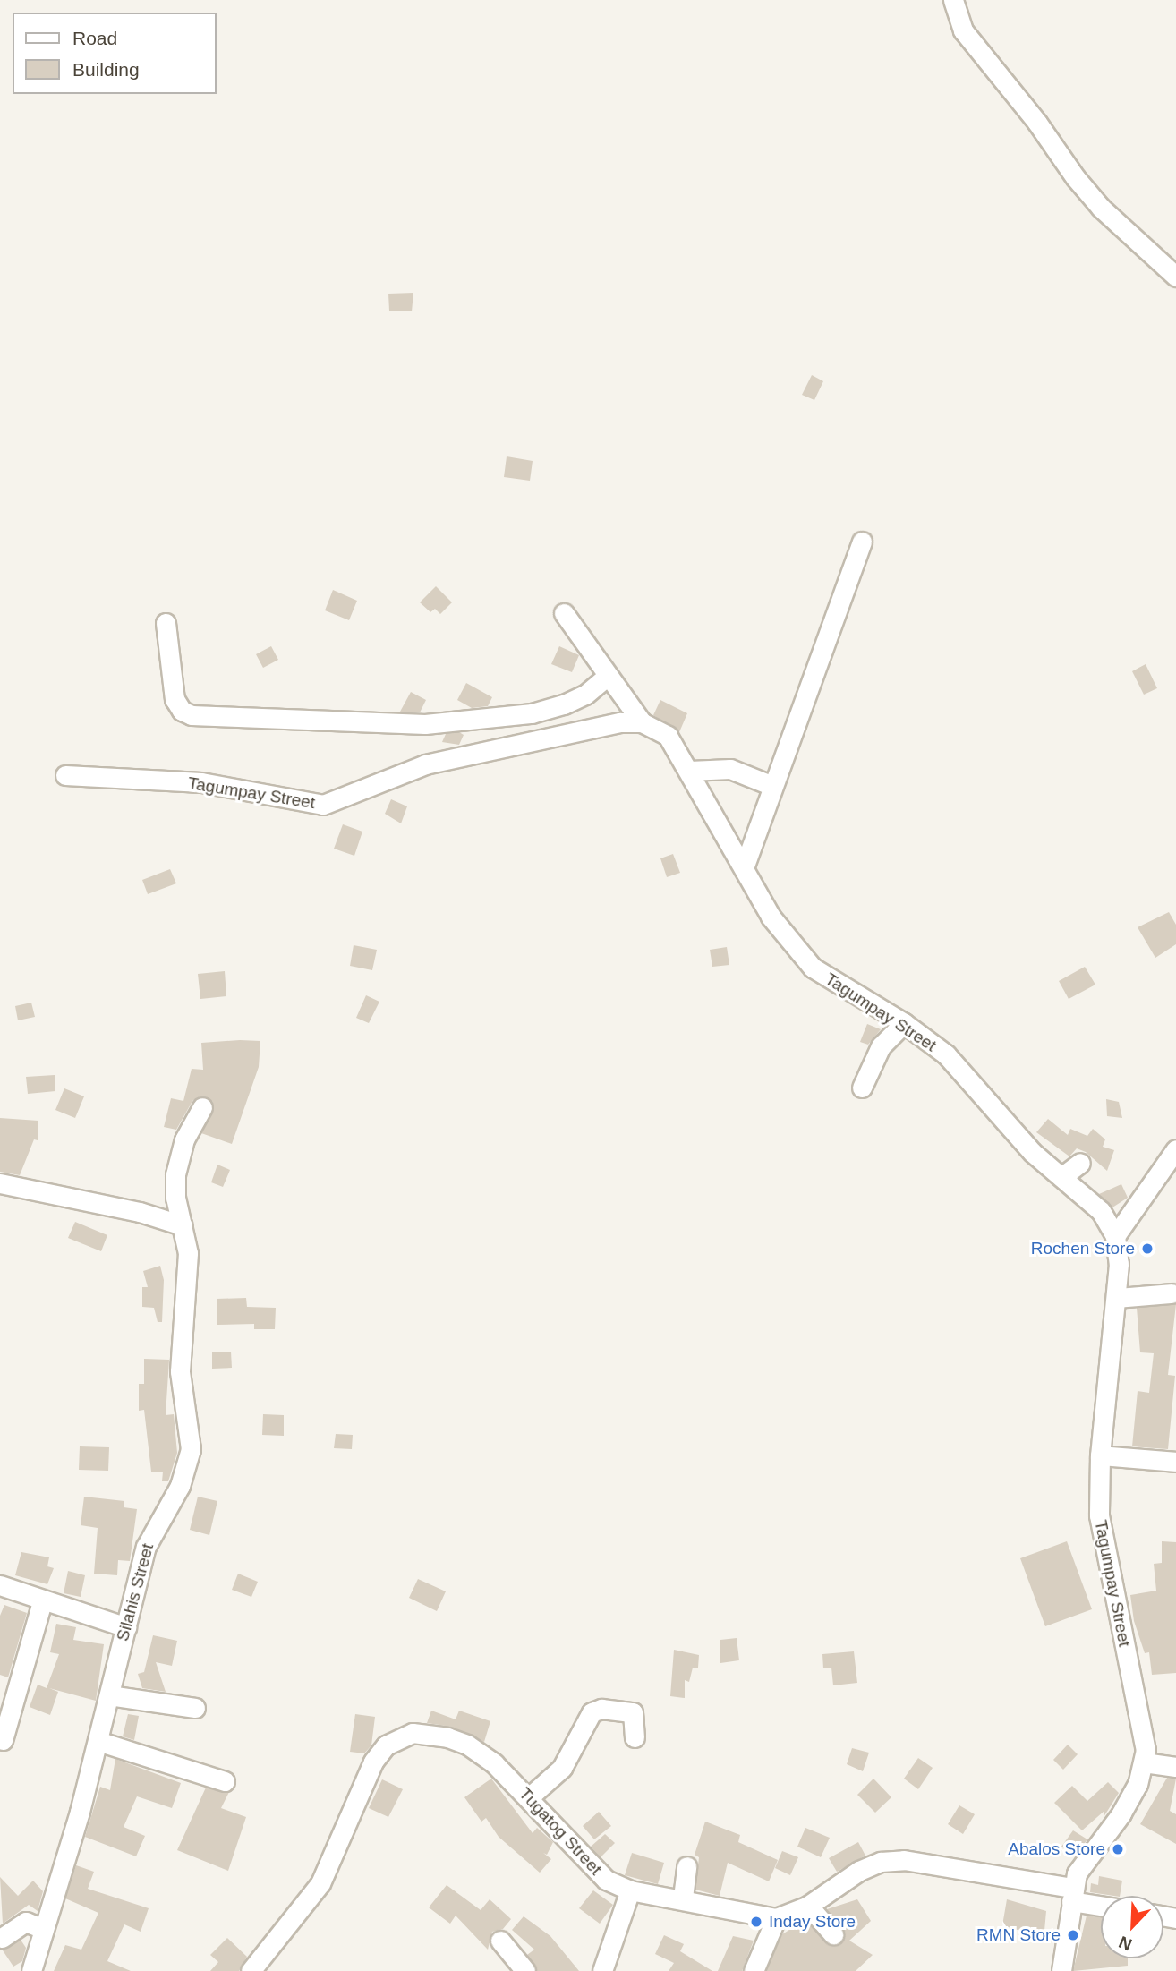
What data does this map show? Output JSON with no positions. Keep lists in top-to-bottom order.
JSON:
{
  "streets": {
    "street": ["Tagumpay Street", "Silahis Street", "Tugatog Street"]
  },
  "places": [
    "Rochen Store",
    "Abalos Store",
    "Inday Store",
    "RMN Store"
  ],
  "legend": ["Road", "Building"],
  "north": "bottom left"
}
